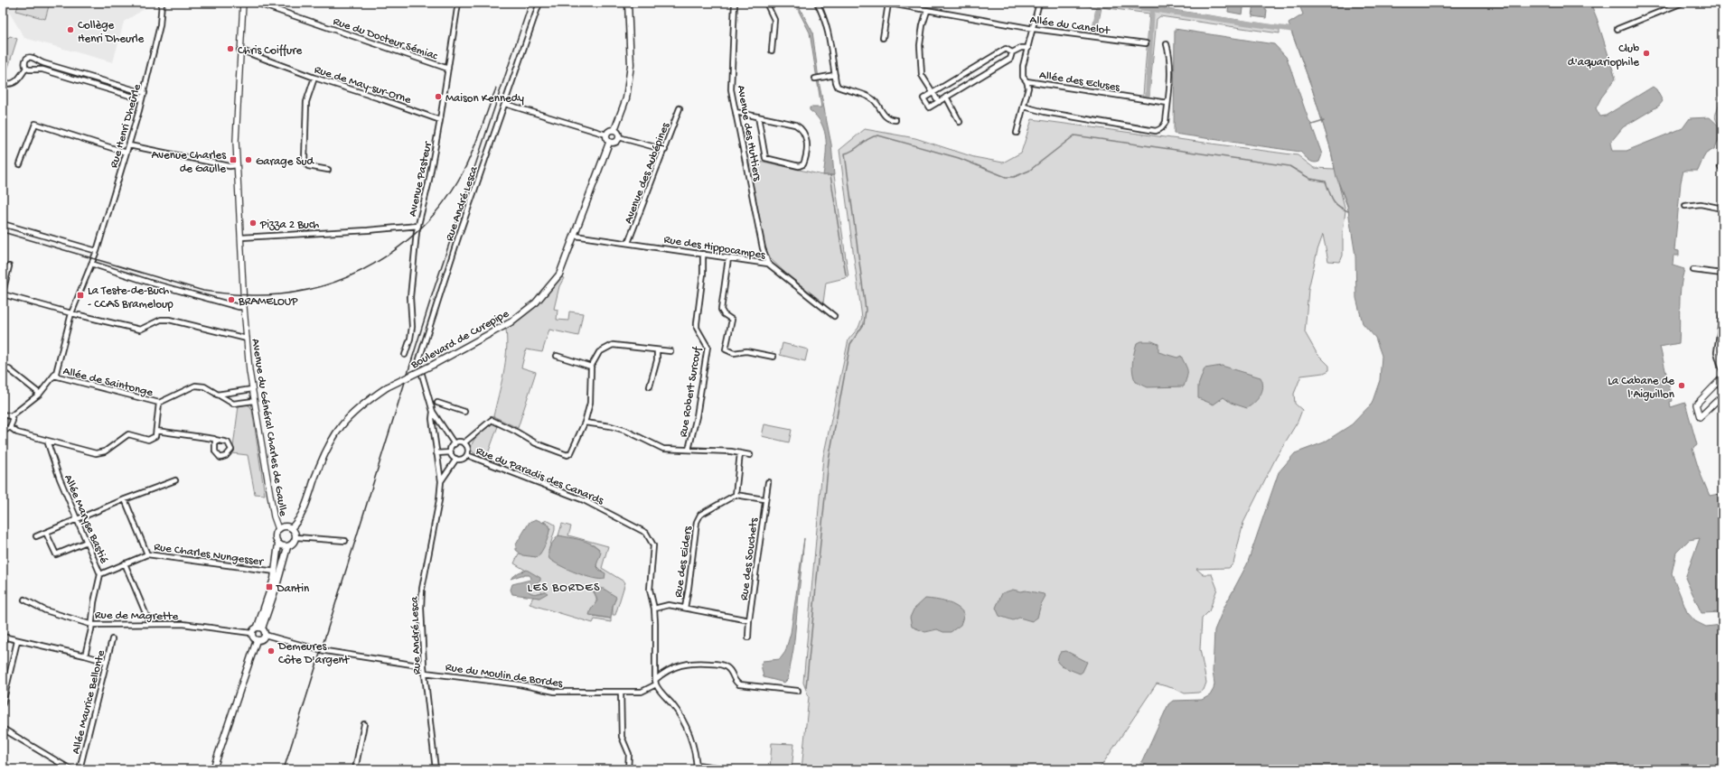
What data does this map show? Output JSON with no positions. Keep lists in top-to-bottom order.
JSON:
{
  "streets": {
    "main road": ["Boulevard de Curepipe"],
    "street": [
      "Allée du Canelot",
      "Rue du Docteur Sémiac",
      "Allée des Ecluses",
      "Rue de May-sur-Orne",
      "Rue Henri Dheûrle",
      "Avenue des Huttiers",
      "Avenue des Aubépines",
      "Avenue Pasteur",
      "Rue André Lesca",
      "Rue des Hippocampes",
      "Allée de Saintonge",
      "Rue Robert Surcouf",
      "Avenue du Général Charles de Gaulle",
      "Rue du Paradis des Canards",
      "Allée Maryse Bastié",
      "Rue Charles Nungesser",
      "Rue des Souchets",
      "Rue des Eiders",
      "Rue de Magrette",
      "Rue du Moulin de Bordes",
      "Allée Maurice Bellonte"
    ]
  },
  "crossings": [
    ["Allée du Canelot", "Allée des Ecluses"],
    ["Rue du Docteur Sémiac", "Avenue Pasteur"],
    ["Rue de May-sur-Orne", "Avenue Pasteur"],
    ["Rue de May-sur-Orne", "Avenue du Général Charles de Gaulle"],
    ["Rue Henri Dheûrle", "Allée de Saintonge"],
    ["Avenue des Huttiers", "Rue des Hippocampes"],
    ["Avenue des Aubépines", "Rue des Hippocampes"],
    ["Avenue Pasteur", "Avenue du Général Charles de Gaulle"],
    ["Rue André Lesca", "Rue du Paradis des Canards"],
    ["Rue André Lesca", "Rue du Moulin de Bordes"],
    ["Rue des Hippocampes", "Boulevard de Curepipe"],
    ["Rue des Hippocampes", "Rue Robert Surcouf"],
    ["Boulevard de Curepipe", "Avenue du Général Charles de Gaulle"],
    ["Allée de Saintonge", "Avenue du Général Charles de Gaulle"],
    ["Allée Maryse Bastié", "Rue Charles Nungesser"],
    ["Allée Maryse Bastié", "Rue de Magrette"]
  ],
  "districts": ["LES BORDES"],
  "places": {
    "other": [
      "Collège Henri Dheurle",
      "Chris Coiffure",
      "Club d'aquariophile",
      "Maison Kennedy",
      "Garage Sud",
      "Pizza 2 Buch",
      "BRAMELOUP",
      "La Cabane de l'Aiguillon",
      "Demeures Côte D'argent"
    ],
    "transit": ["Avenue Charles de Gaulle", "La Teste-de-Buch - CCAS Brameloup", "Dantin"]
  }
}
